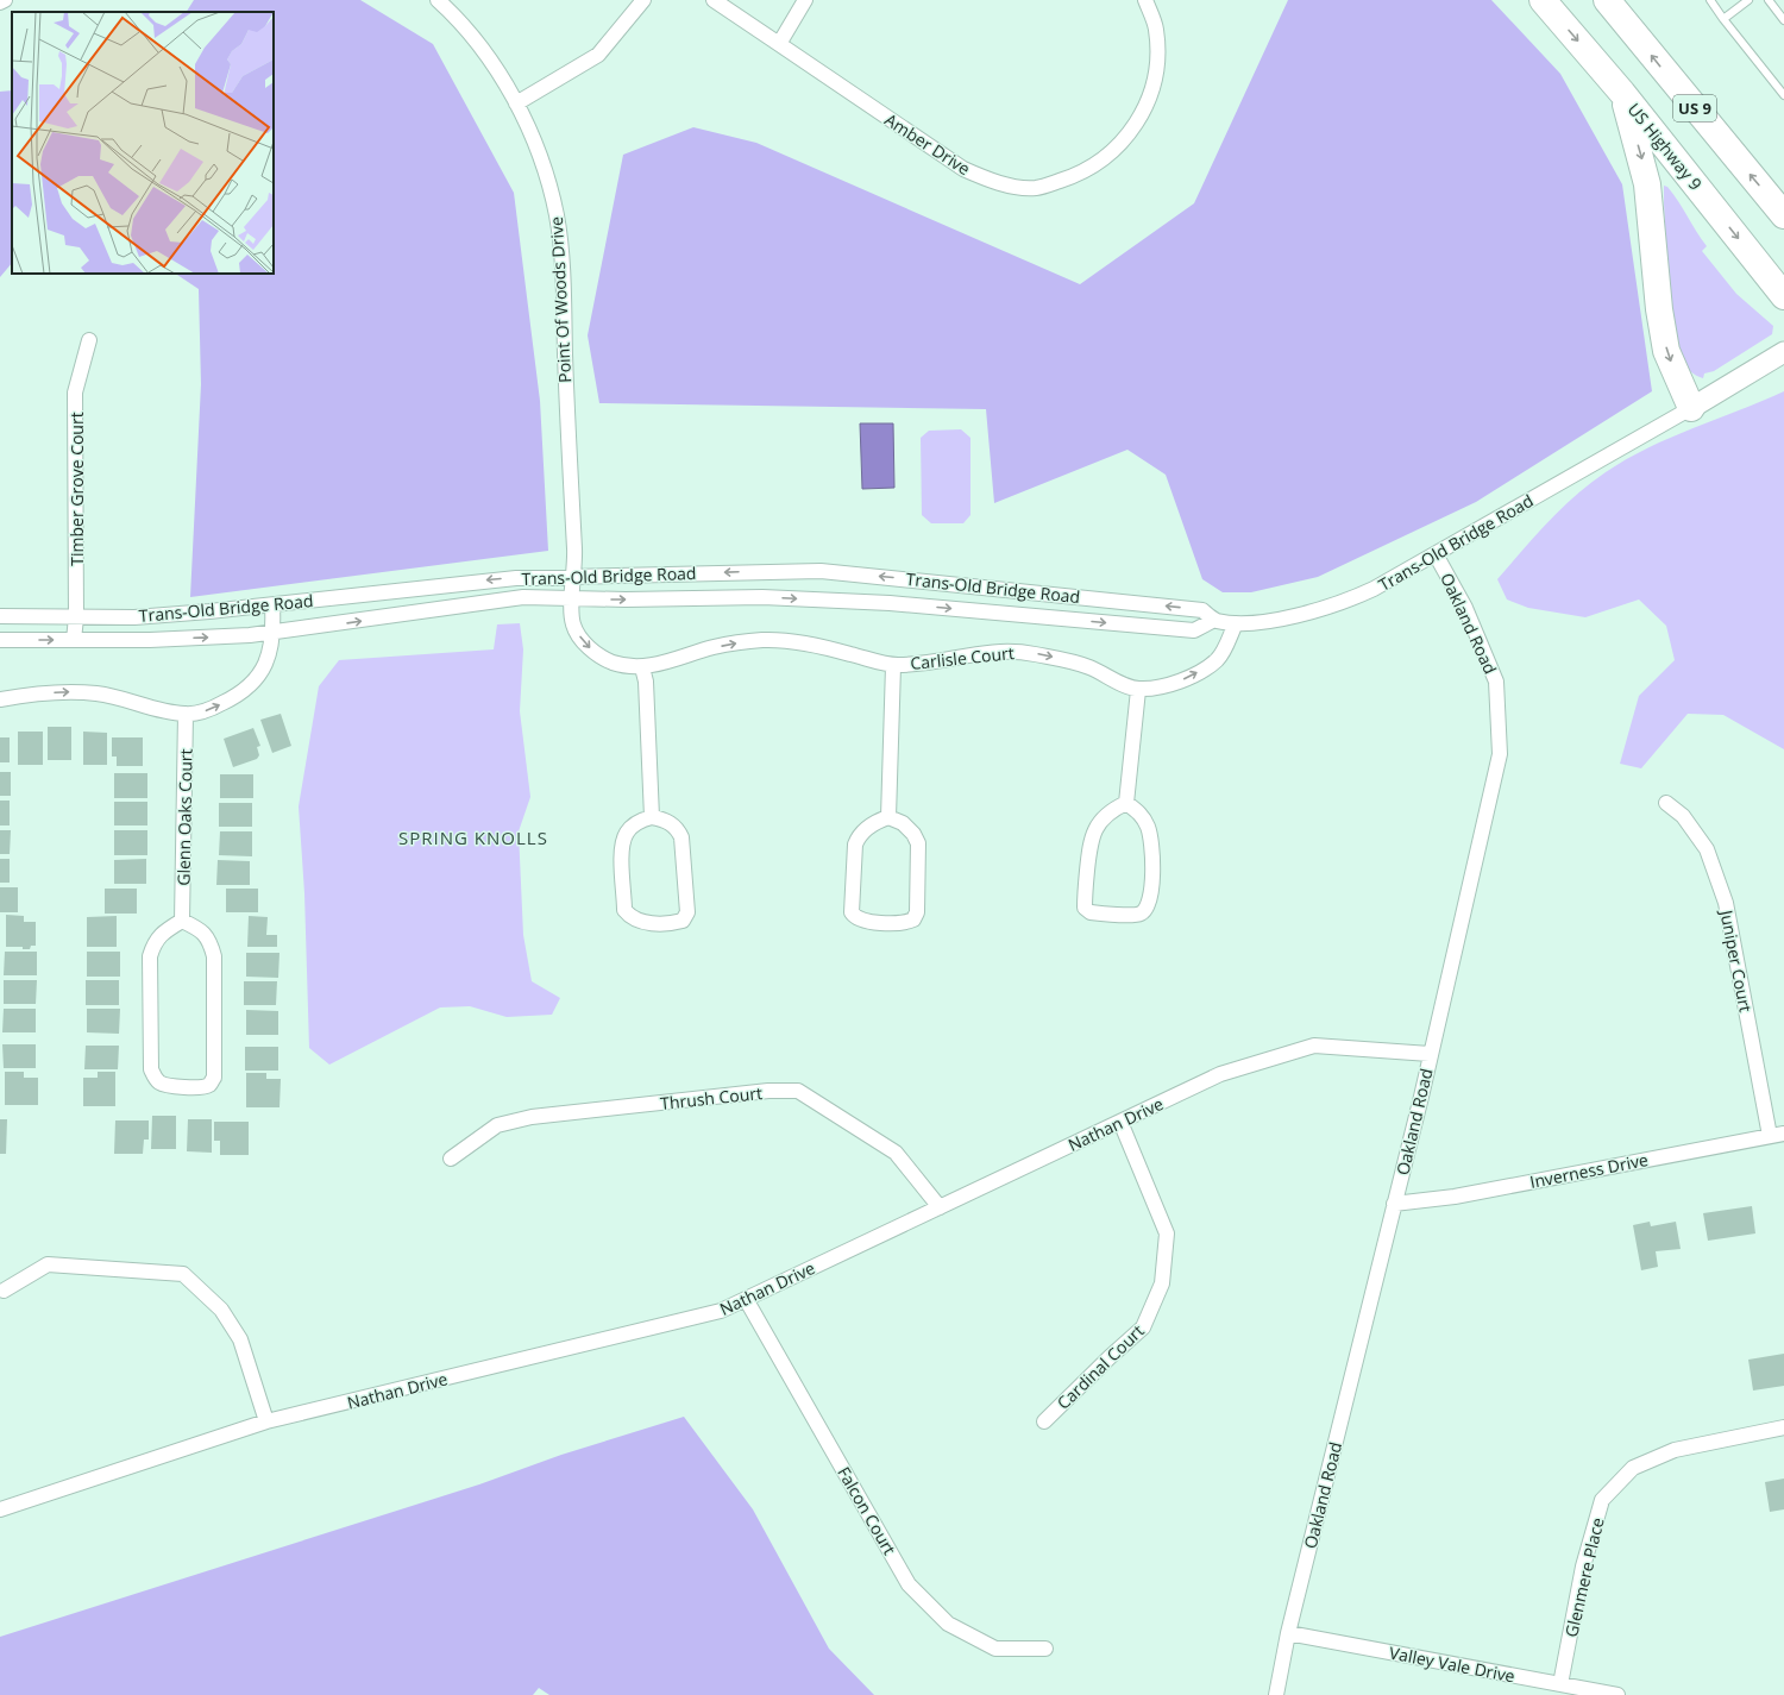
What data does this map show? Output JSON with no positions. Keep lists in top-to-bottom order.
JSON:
{
  "streets": {
    "highway": ["US 9", "US Highway 9"],
    "street": [
      "Amber Drive",
      "Point Of Woods Drive",
      "Timber Grove Court",
      "Trans-Old Bridge Road",
      "Oakland Road",
      "Carlisle Court",
      "Glenn Oaks Court",
      "Juniper Court",
      "Thrush Court",
      "Nathan Drive",
      "Inverness Drive",
      "Cardinal Court",
      "Falcon Court",
      "Glenmere Place",
      "Valley Vale Drive"
    ]
  },
  "crossings": [
    ["Point Of Woods Drive", "Trans-Old Bridge Road"],
    ["Point Of Woods Drive", "Carlisle Court"],
    ["Timber Grove Court", "Trans-Old Bridge Road"],
    ["Trans-Old Bridge Road", "Oakland Road"],
    ["Trans-Old Bridge Road", "Carlisle Court"],
    ["Oakland Road", "Nathan Drive"],
    ["Oakland Road", "Inverness Drive"],
    ["Oakland Road", "Valley Vale Drive"],
    ["Juniper Court", "Inverness Drive"],
    ["Thrush Court", "Nathan Drive"],
    ["Nathan Drive", "Cardinal Court"],
    ["Nathan Drive", "Falcon Court"],
    ["Glenmere Place", "Valley Vale Drive"]
  ],
  "one_way": ["Carlisle Court"],
  "districts": ["SPRING KNOLLS"]
}
